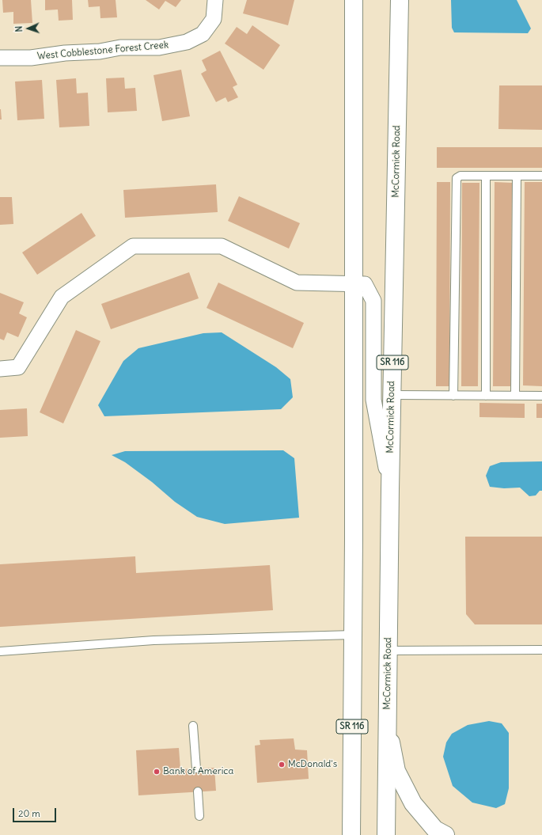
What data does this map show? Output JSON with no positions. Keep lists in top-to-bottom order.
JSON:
{
  "streets": {
    "main road": ["McCormick Road", "SR 116"],
    "street": ["West Cobblestone Forest Creek"]
  },
  "places": ["McDonald's", "Bank of America"],
  "scale_bar": "20 m",
  "north": "left"
}
